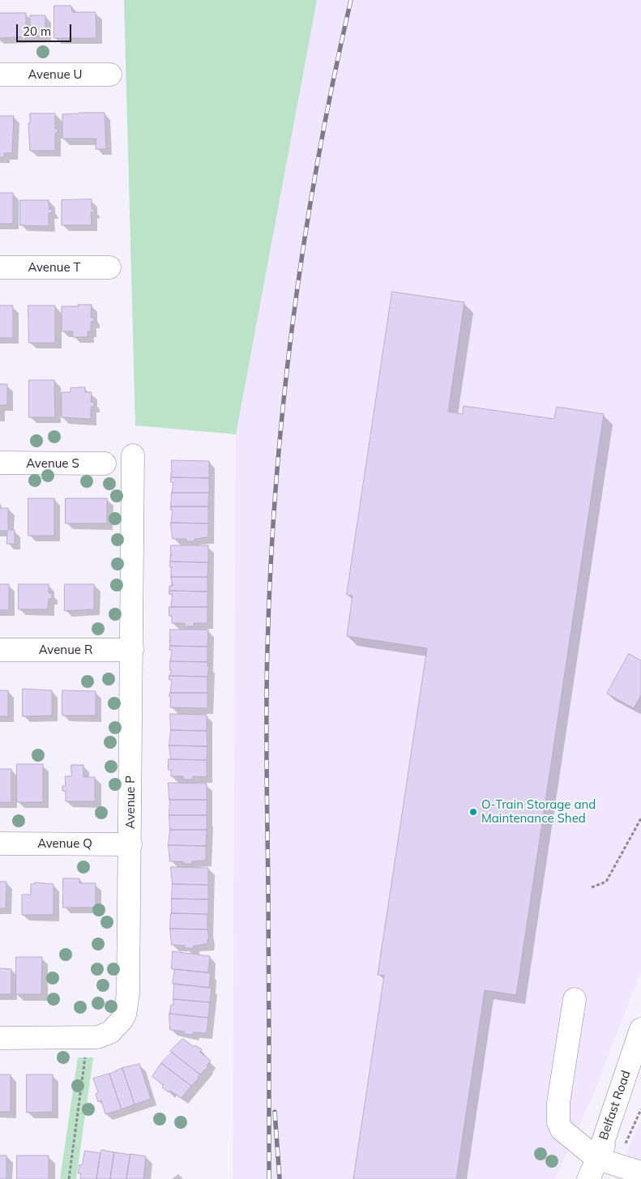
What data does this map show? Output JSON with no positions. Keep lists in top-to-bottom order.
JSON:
{
  "streets": {
    "street": [
      "Avenue U",
      "Avenue T",
      "Avenue S",
      "Avenue R",
      "Avenue P",
      "Avenue Q",
      "Belfast Road"
    ]
  },
  "crossings": [
    ["Avenue R", "Avenue P"],
    ["Avenue P", "Avenue Q"]
  ],
  "places": ["O-Train Storage and Maintenance Shed"],
  "scale_bar": "20 m"
}
